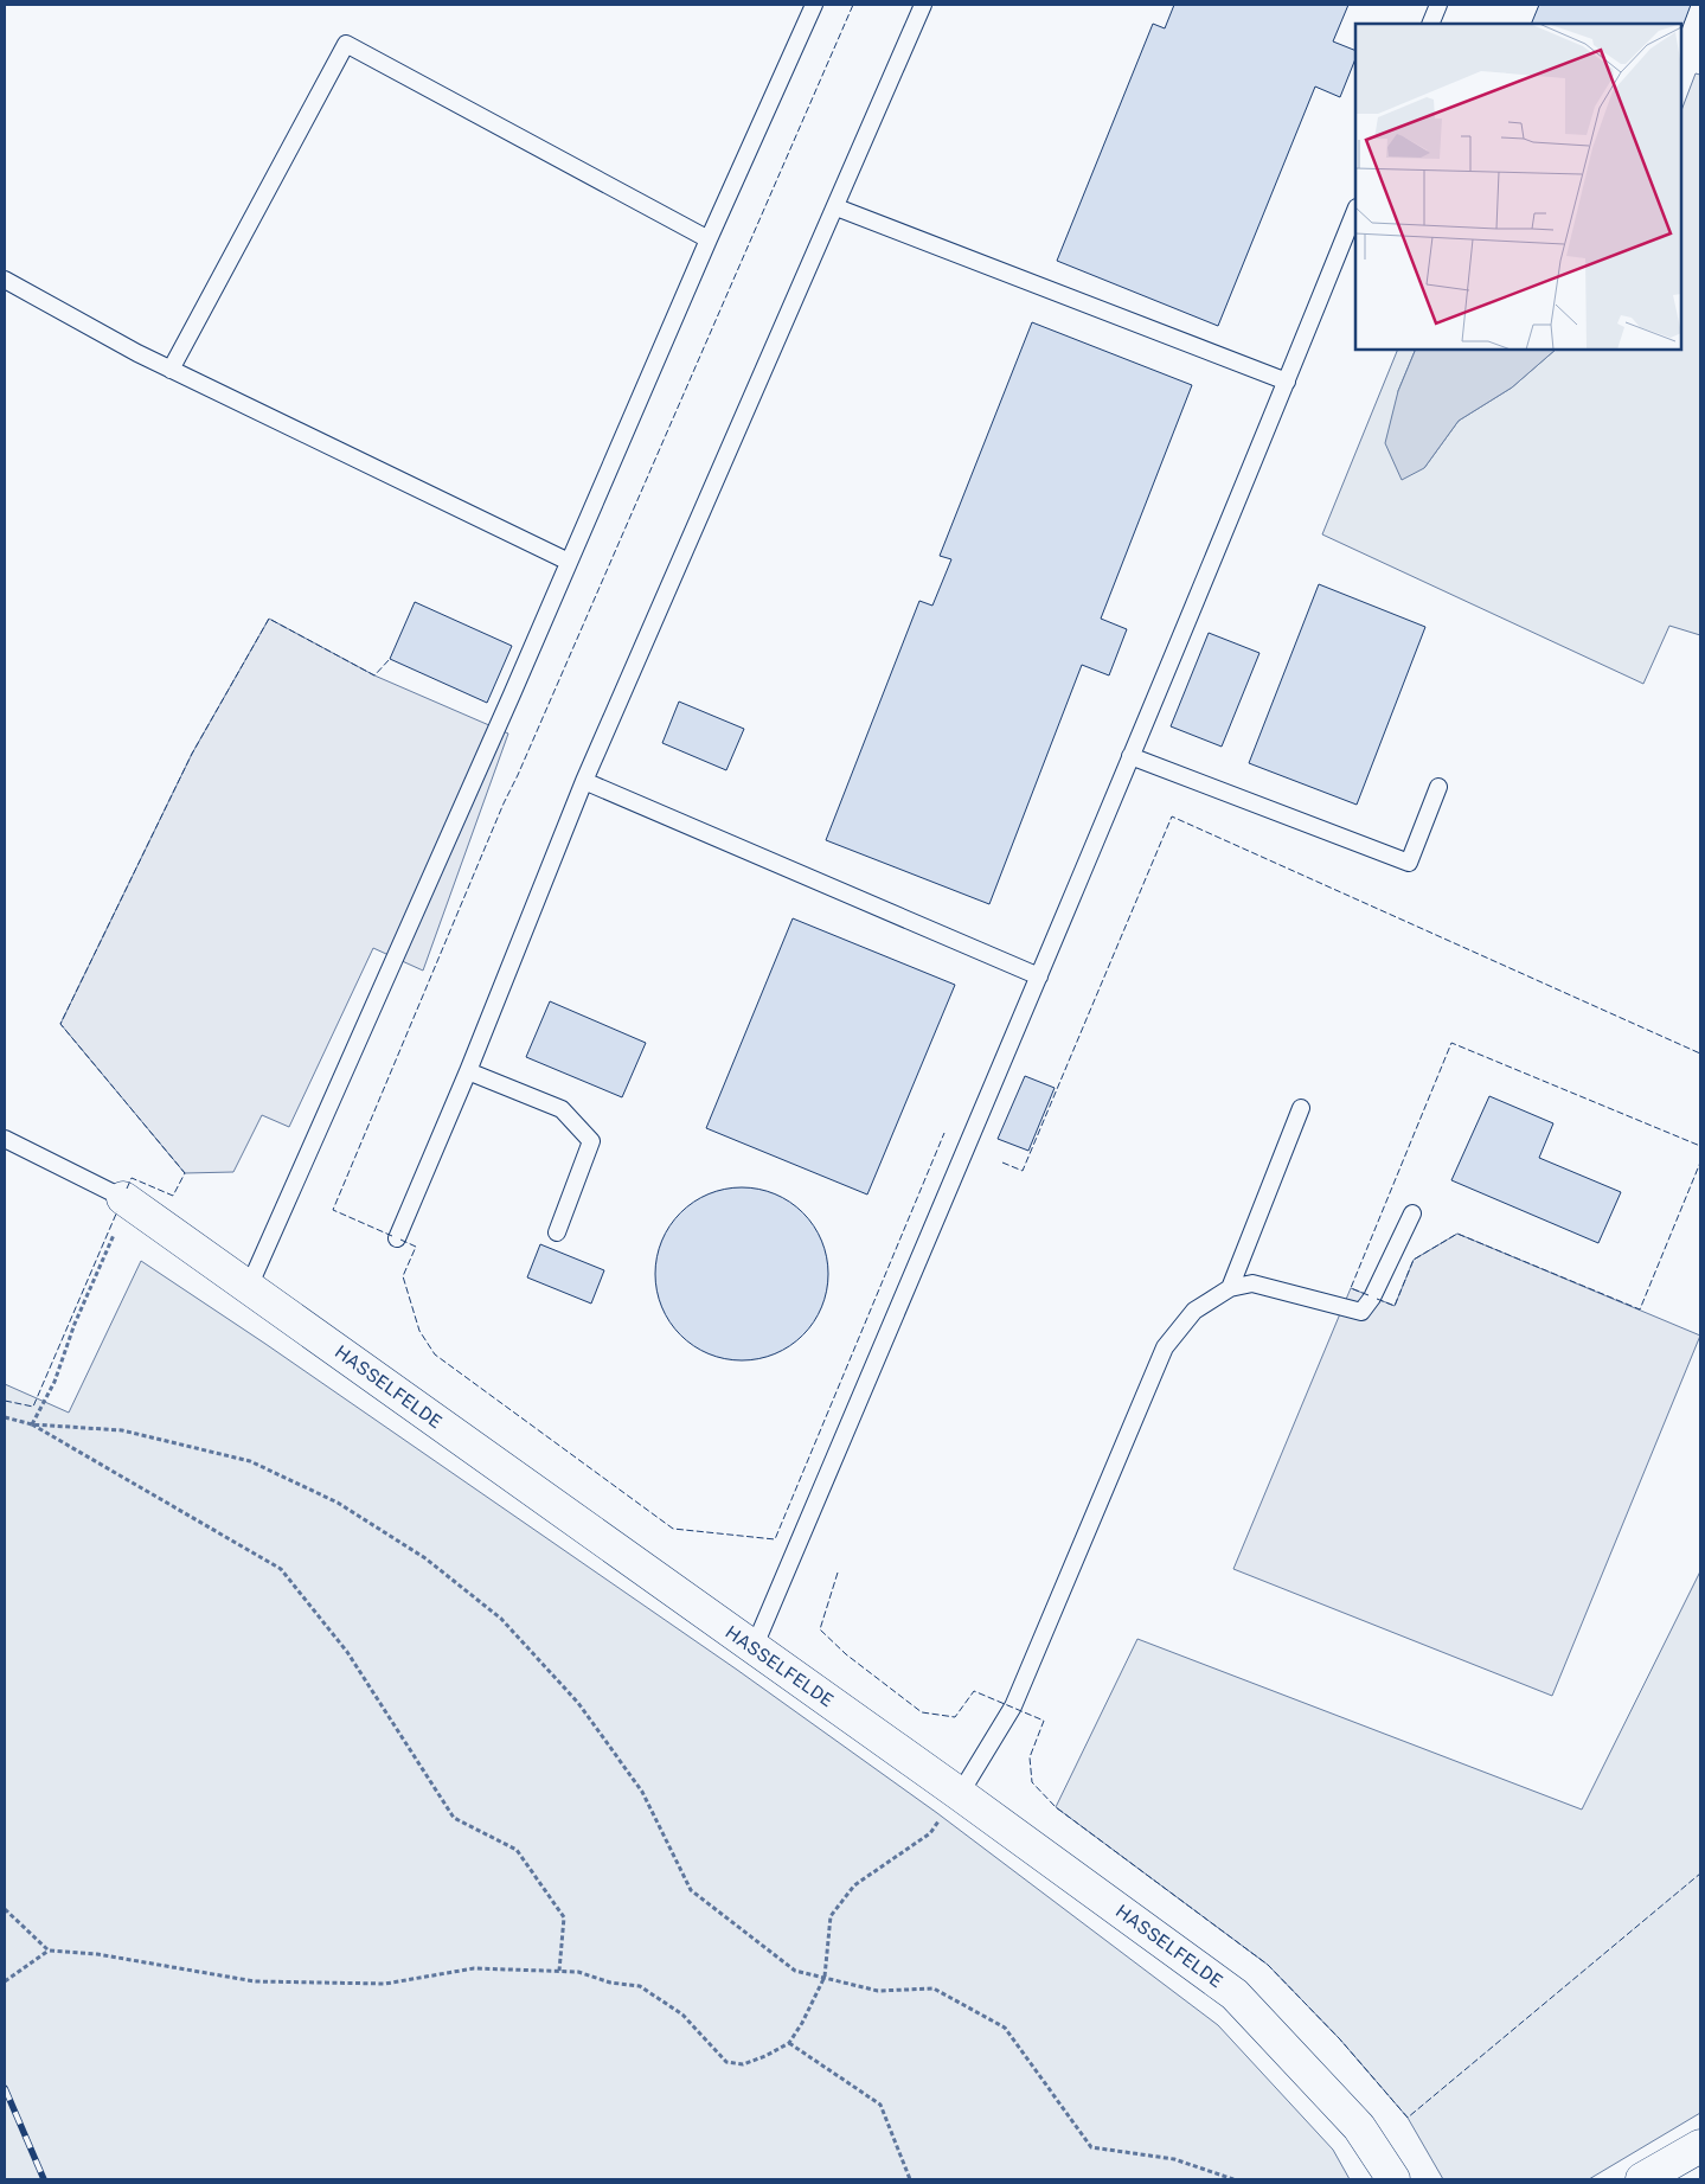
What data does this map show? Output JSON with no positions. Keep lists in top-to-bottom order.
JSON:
{
  "streets": {
    "street": ["HASSELFELDE"]
  }
}
